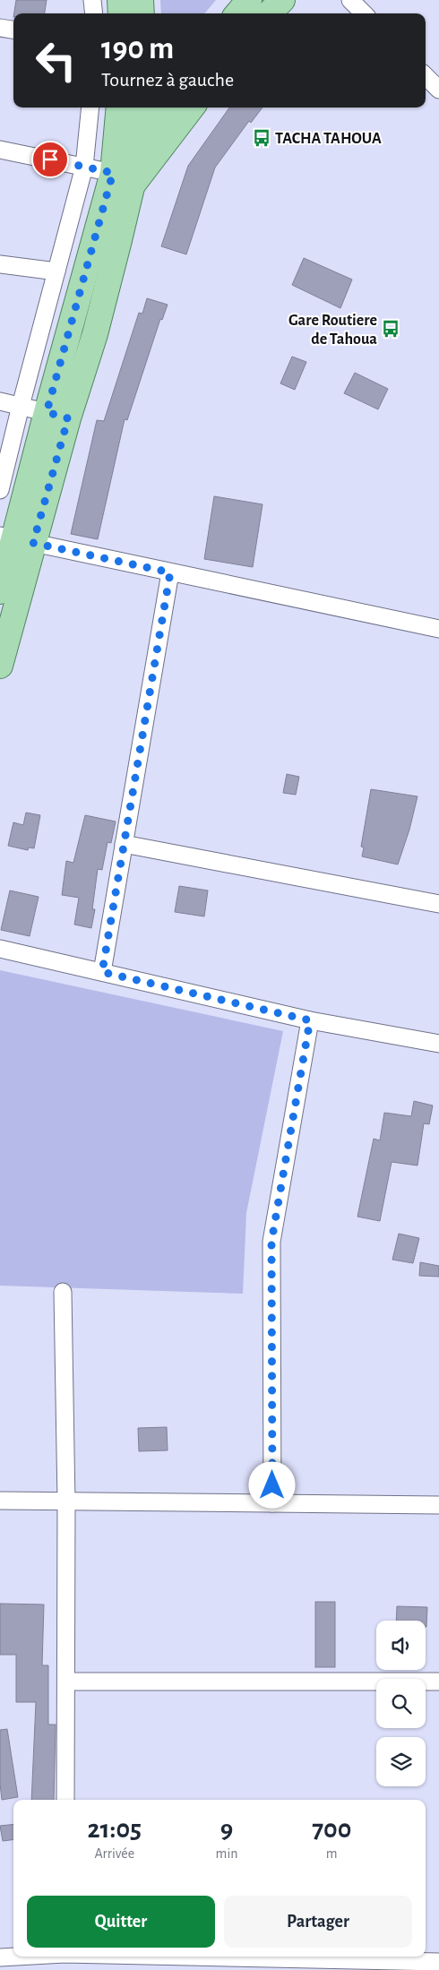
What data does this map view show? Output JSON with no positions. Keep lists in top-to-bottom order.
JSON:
{
  "places": {
    "bus stop": ["TACHA TAHOUA", "Gare Routiere de Tahoua"]
  },
  "page": {
    "turn": ["190 m", "Tournez à gauche"],
    "eta": [
      "21:05",
      "Arrivée",
      "9",
      "min",
      "700",
      "m"
    ],
    "buttons": ["Quitter", "Partager"]
  }
}
